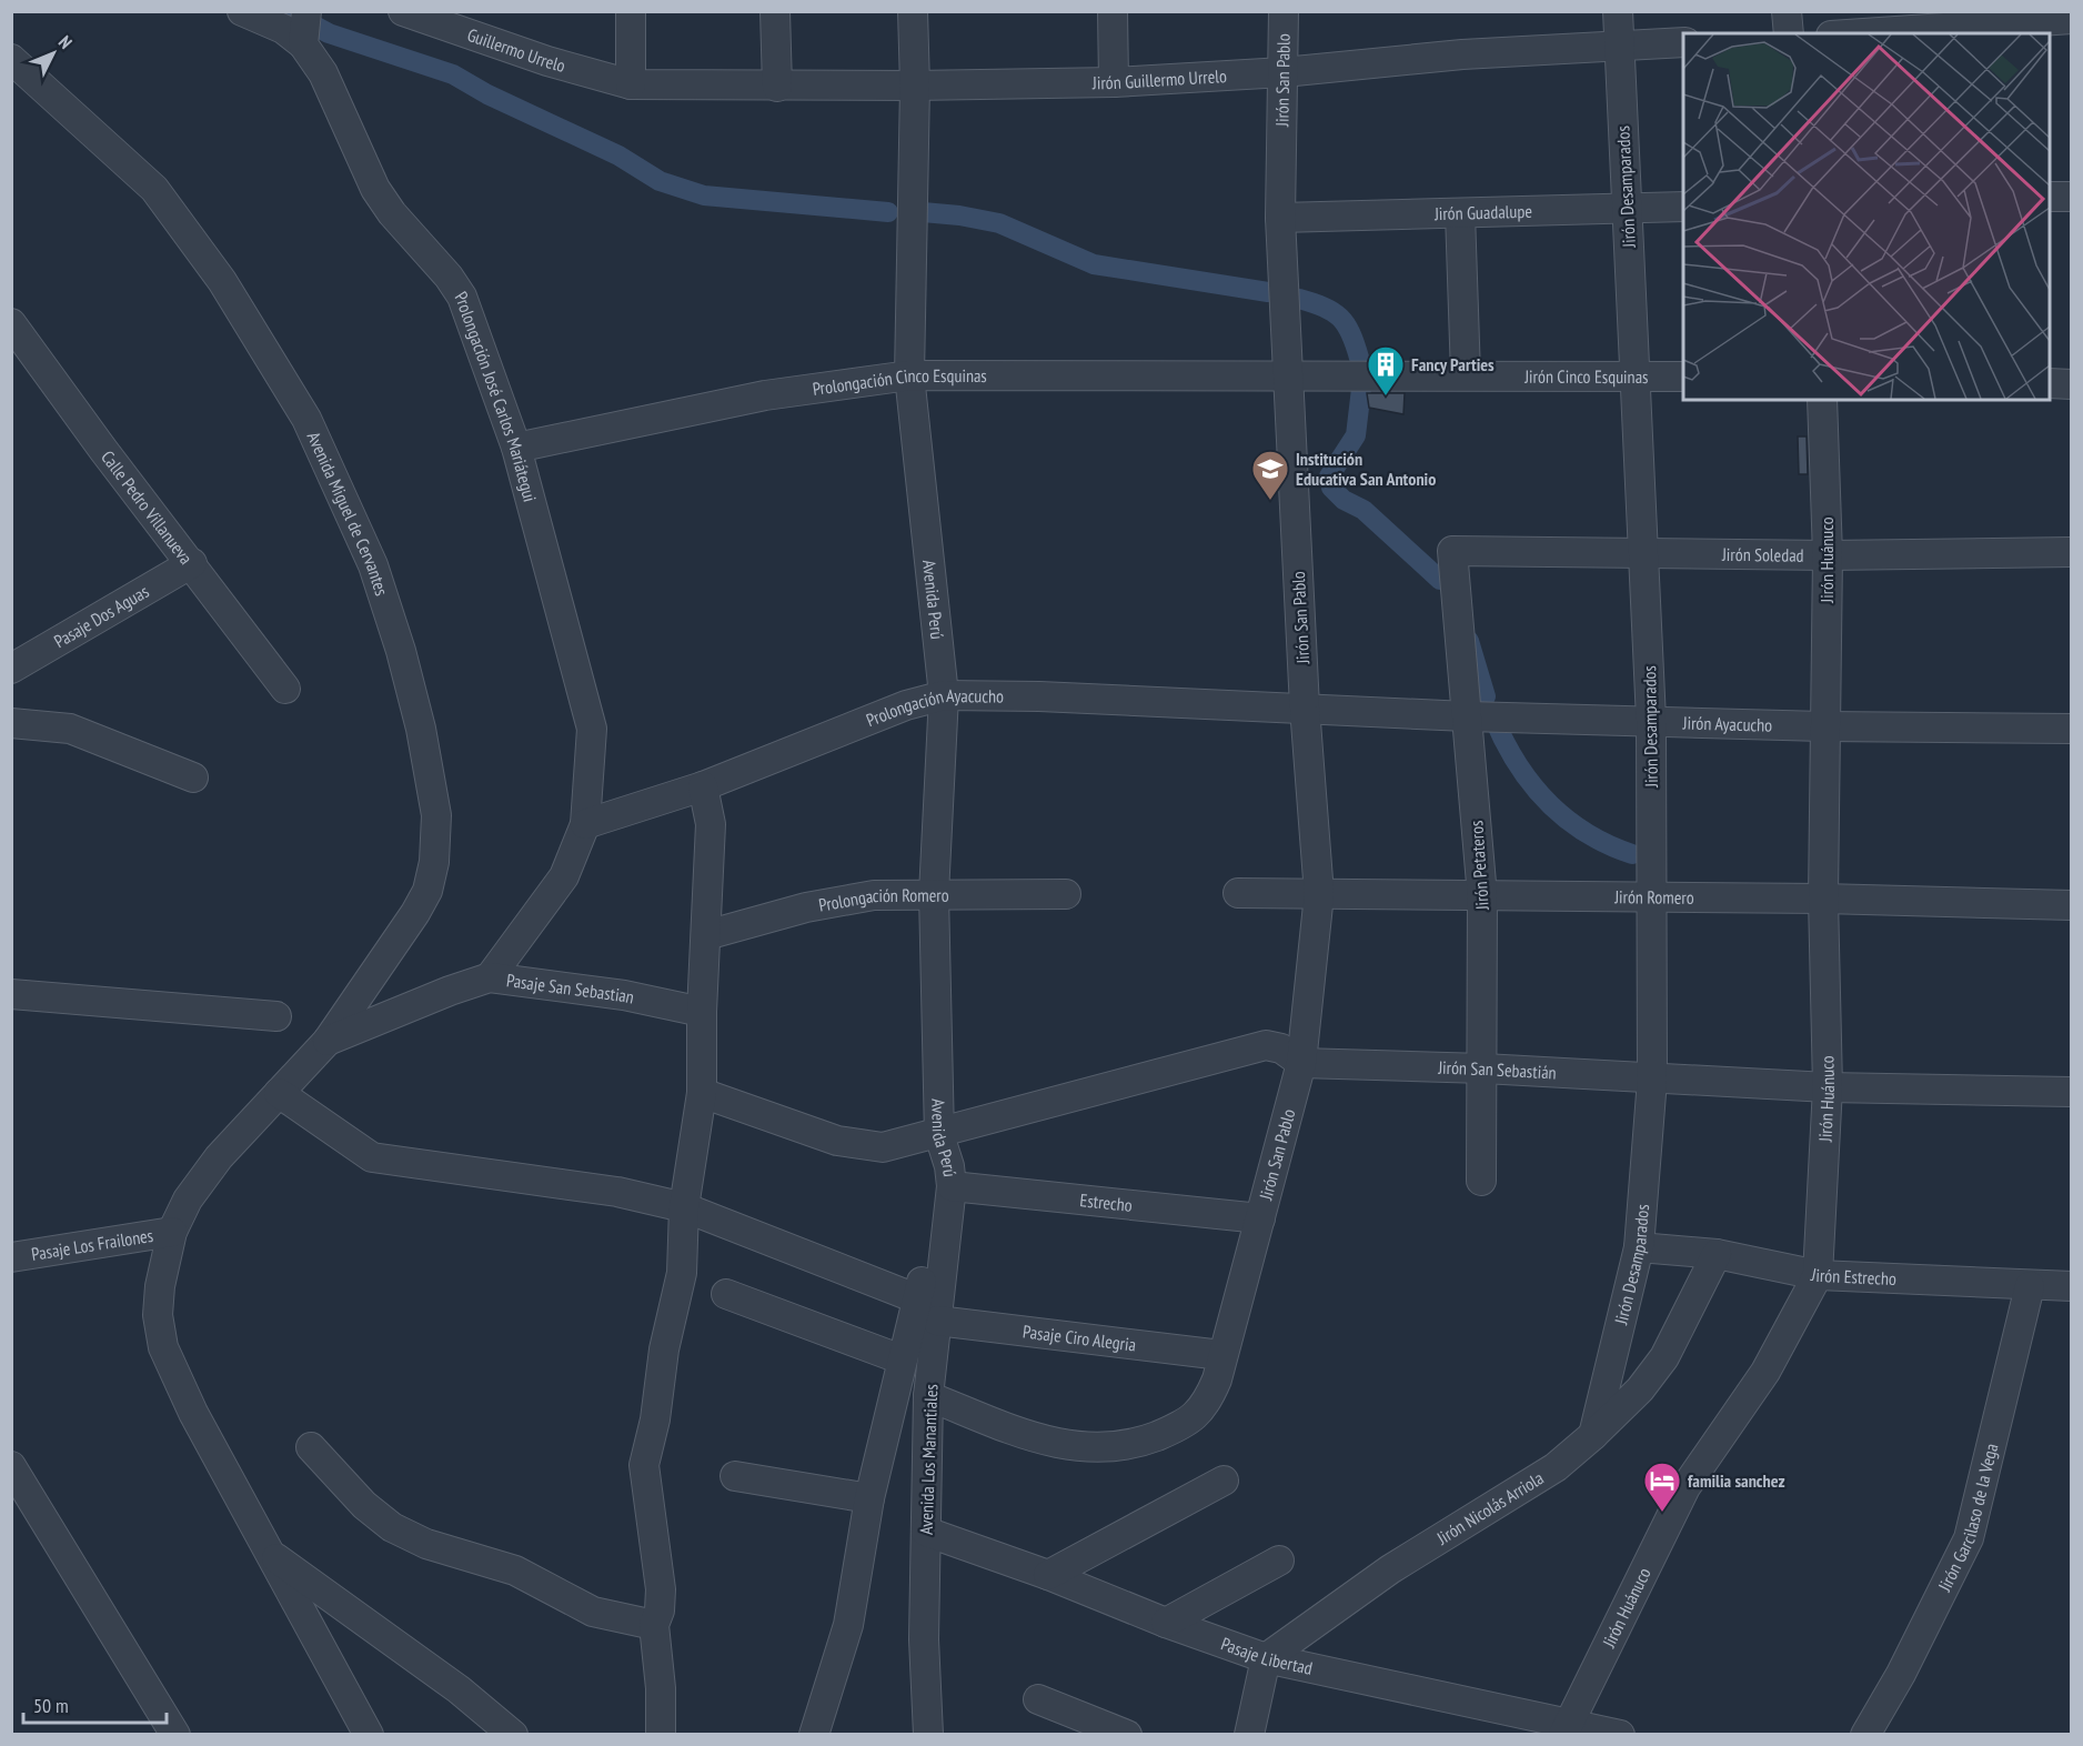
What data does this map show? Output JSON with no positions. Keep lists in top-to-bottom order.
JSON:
{
  "streets": {
    "street": [
      "Guillermo Urrelo",
      "Jirón Guillermo Urrelo",
      "Jirón San Pablo",
      "Jirón Desamparados",
      "Jirón Guadalupe",
      "Jirón Cinco Esquinas",
      "Prolongación Cinco Esquinas",
      "Prolongación José Carlos Mariátegui",
      "Calle Pedro Villanueva",
      "Avenida Miguel de Cervantes",
      "Jirón Soledad",
      "Jirón Huánuco",
      "Avenida Perú",
      "Pasaje Dos Aguas",
      "Prolongación Ayacucho",
      "Jirón Ayacucho",
      "Jirón Petateros",
      "Jirón Romero",
      "Prolongación Romero",
      "Pasaje San Sebastian",
      "Jirón San Sebastián",
      "Estrecho",
      "Pasaje Los Frailones",
      "Jirón Estrecho",
      "Pasaje Ciro Alegria",
      "Avenida Los Manantiales",
      "Jirón Nicolás Arriola",
      "Jirón Garcilaso de la Vega",
      "Pasaje Libertad"
    ]
  },
  "crossings": [
    ["Guillermo Urrelo", "Jirón Guillermo Urrelo"],
    ["Jirón Guillermo Urrelo", "Jirón San Pablo"],
    ["Jirón Guillermo Urrelo", "Jirón Desamparados"],
    ["Jirón Guillermo Urrelo", "Avenida Perú"],
    ["Jirón San Pablo", "Jirón Guadalupe"],
    ["Jirón San Pablo", "Jirón Cinco Esquinas"],
    ["Jirón San Pablo", "Prolongación Cinco Esquinas"],
    ["Jirón San Pablo", "Prolongación Ayacucho"],
    ["Jirón San Pablo", "Jirón Ayacucho"],
    ["Jirón San Pablo", "Jirón Romero"],
    ["Jirón San Pablo", "Jirón San Sebastián"],
    ["Jirón San Pablo", "Estrecho"],
    ["Jirón San Pablo", "Pasaje Ciro Alegria"],
    ["Jirón San Pablo", "Avenida Los Manantiales"],
    ["Jirón Desamparados", "Jirón Guadalupe"],
    ["Jirón Desamparados", "Jirón Cinco Esquinas"],
    ["Jirón Desamparados", "Jirón Soledad"],
    ["Jirón Desamparados", "Jirón Ayacucho"],
    ["Jirón Desamparados", "Jirón Romero"],
    ["Jirón Desamparados", "Jirón San Sebastián"],
    ["Jirón Desamparados", "Jirón Estrecho"],
    ["Jirón Desamparados", "Jirón Nicolás Arriola"],
    ["Jirón Cinco Esquinas", "Prolongación Cinco Esquinas"],
    ["Prolongación Cinco Esquinas", "Prolongación José Carlos Mariátegui"],
    ["Prolongación Cinco Esquinas", "Avenida Perú"],
    ["Prolongación José Carlos Mariátegui", "Prolongación Ayacucho"],
    ["Prolongación José Carlos Mariátegui", "Pasaje San Sebastian"],
    ["Calle Pedro Villanueva", "Pasaje Dos Aguas"],
    ["Avenida Miguel de Cervantes", "Pasaje San Sebastian"],
    ["Avenida Miguel de Cervantes", "Pasaje Los Frailones"],
    ["Jirón Soledad", "Jirón Huánuco"],
    ["Jirón Soledad", "Jirón Petateros"],
    ["Jirón Huánuco", "Jirón Ayacucho"],
    ["Jirón Huánuco", "Jirón Romero"],
    ["Jirón Huánuco", "Jirón San Sebastián"],
    ["Jirón Huánuco", "Jirón Estrecho"],
    ["Jirón Huánuco", "Pasaje Libertad"],
    ["Avenida Perú", "Prolongación Ayacucho"],
    ["Avenida Perú", "Prolongación Romero"],
    ["Avenida Perú", "Jirón San Sebastián"],
    ["Avenida Perú", "Estrecho"],
    ["Avenida Perú", "Avenida Los Manantiales"],
    ["Prolongación Ayacucho", "Jirón Ayacucho"],
    ["Jirón Ayacucho", "Jirón Petateros"],
    ["Jirón Petateros", "Jirón Romero"],
    ["Jirón Petateros", "Jirón San Sebastián"],
    ["Estrecho", "Avenida Los Manantiales"],
    ["Jirón Estrecho", "Jirón Nicolás Arriola"],
    ["Jirón Estrecho", "Jirón Garcilaso de la Vega"],
    ["Pasaje Ciro Alegria", "Avenida Los Manantiales"],
    ["Avenida Los Manantiales", "Pasaje Libertad"],
    ["Jirón Nicolás Arriola", "Pasaje Libertad"]
  ],
  "places": {
    "building": ["Fancy Parties"],
    "school or university": ["Institución Educativa San Antonio"],
    "hotel": ["familia sanchez"]
  },
  "scale_bar": "50 m",
  "north": "top right"
}
